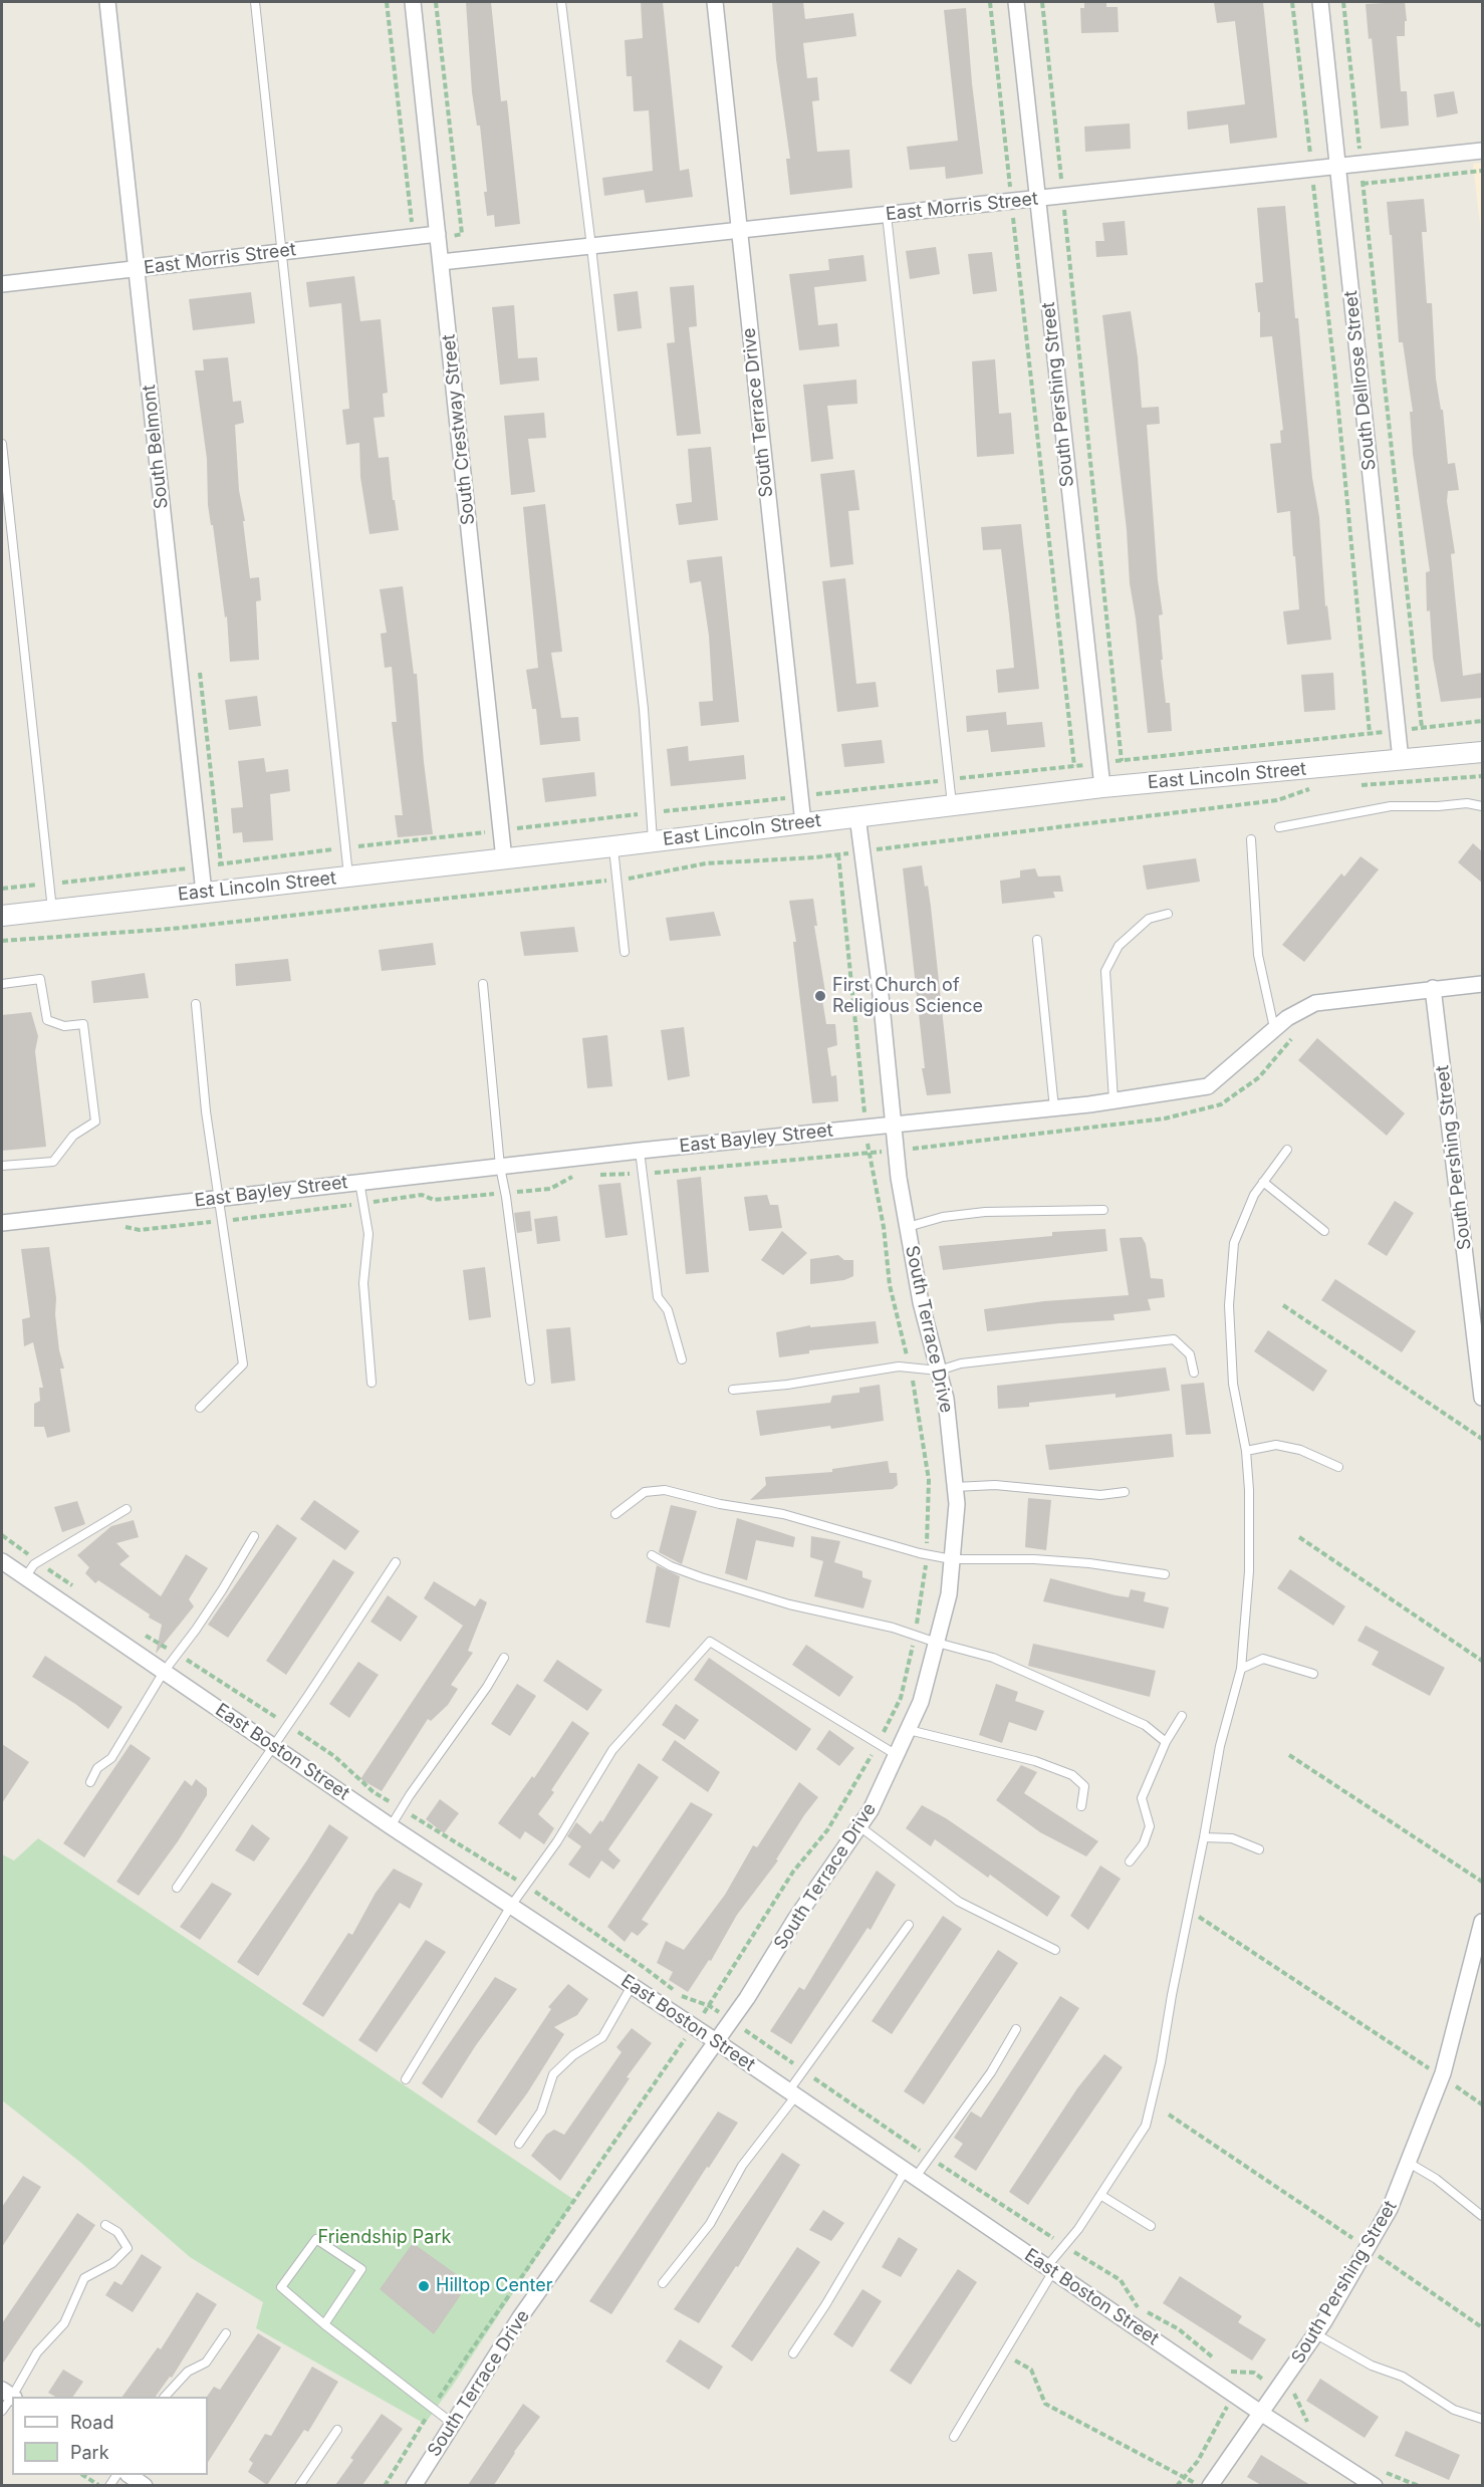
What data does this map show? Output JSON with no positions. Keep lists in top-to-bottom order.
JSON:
{
  "streets": {
    "street": [
      "East Morris Street",
      "South Dellrose Street",
      "South Pershing Street",
      "South Terrace Drive",
      "South Crestway Street",
      "South Belmont",
      "East Lincoln Street",
      "East Bayley Street",
      "East Boston Street"
    ]
  },
  "crossings": [
    ["East Morris Street", "South Dellrose Street"],
    ["East Morris Street", "South Pershing Street"],
    ["East Morris Street", "South Terrace Drive"],
    ["East Morris Street", "South Crestway Street"],
    ["East Morris Street", "South Belmont"],
    ["South Dellrose Street", "East Lincoln Street"],
    ["South Pershing Street", "East Lincoln Street"],
    ["South Pershing Street", "East Bayley Street"],
    ["South Pershing Street", "East Boston Street"],
    ["South Terrace Drive", "East Lincoln Street"],
    ["South Terrace Drive", "East Bayley Street"],
    ["South Terrace Drive", "East Boston Street"],
    ["South Crestway Street", "East Lincoln Street"],
    ["South Belmont", "East Lincoln Street"]
  ],
  "parks": ["Friendship Park"],
  "places": ["First Church of Religious Science", "Hilltop Center"],
  "legend": ["Road", "Park"]
}
